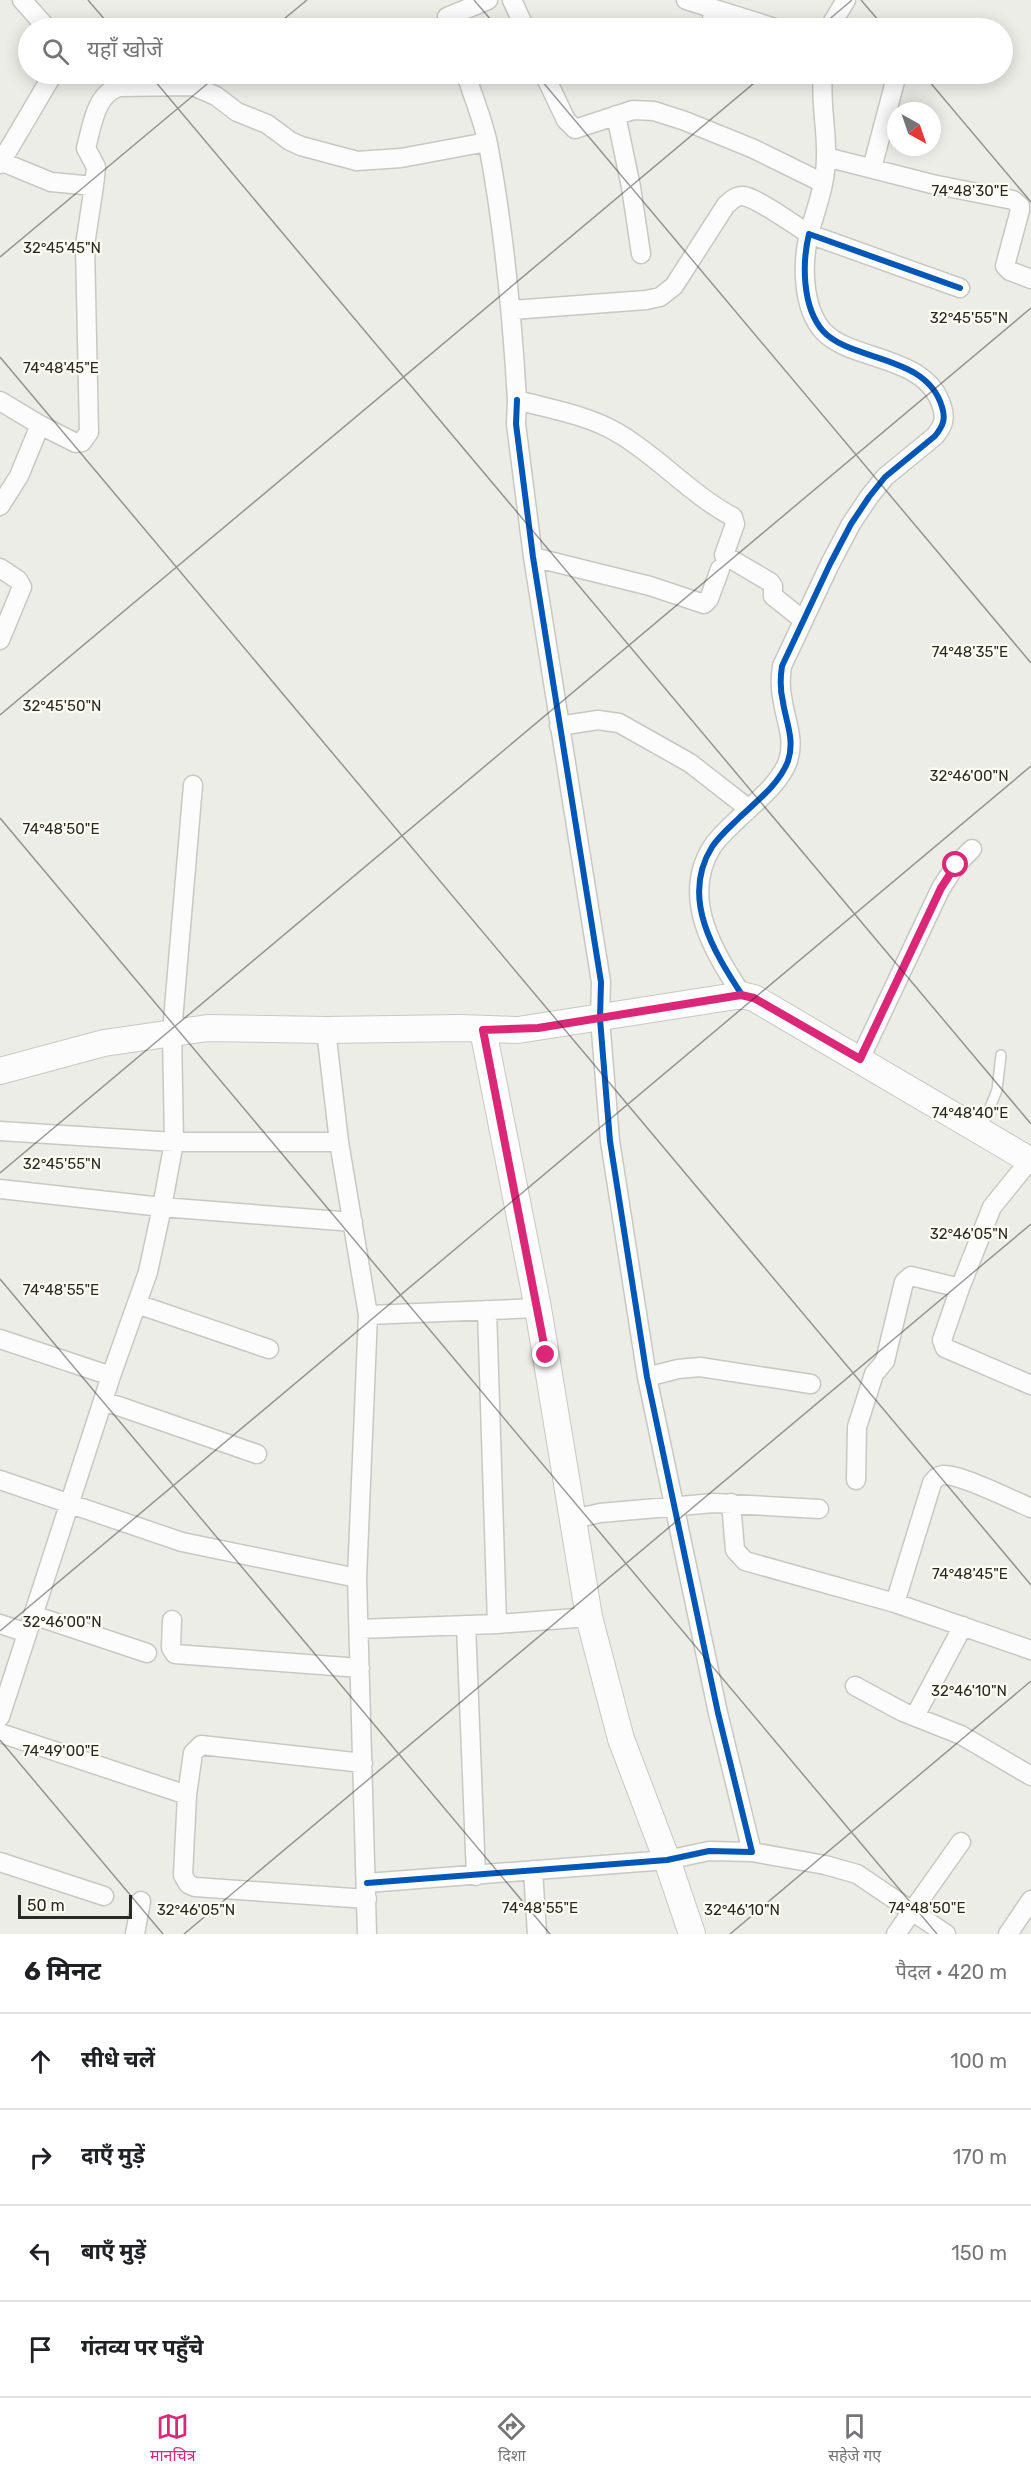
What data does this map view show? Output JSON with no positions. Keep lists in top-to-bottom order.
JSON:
{
  "scale_bar": "50 m",
  "north": "bottom right",
  "page": {
    "search": "यहाँ खोजें",
    "scale": "50 m",
    "heading": ["6 मिनट", "पैदल · 420 m"],
    "list": [
      ["सीधे चलें", "100 m"],
      ["दाएँ मुड़ें", "170 m"],
      ["बाएँ मुड़ें", "150 m"],
      "गंतव्य पर पहुँचे"
    ],
    "nav": ["मानचित्र", "दिशा", "सहेजे गए"]
  },
  "coordinates": [
    "74°48'30\"E",
    "32°45'45\"N",
    "32°45'55\"N",
    "74°48'45\"E",
    "74°48'35\"E",
    "32°45'50\"N",
    "32°46'00\"N",
    "74°48'50\"E",
    "74°48'40\"E",
    "32°46'05\"N",
    "74°48'55\"E",
    "32°46'10\"N",
    "74°49'00\"E"
  ]
}
